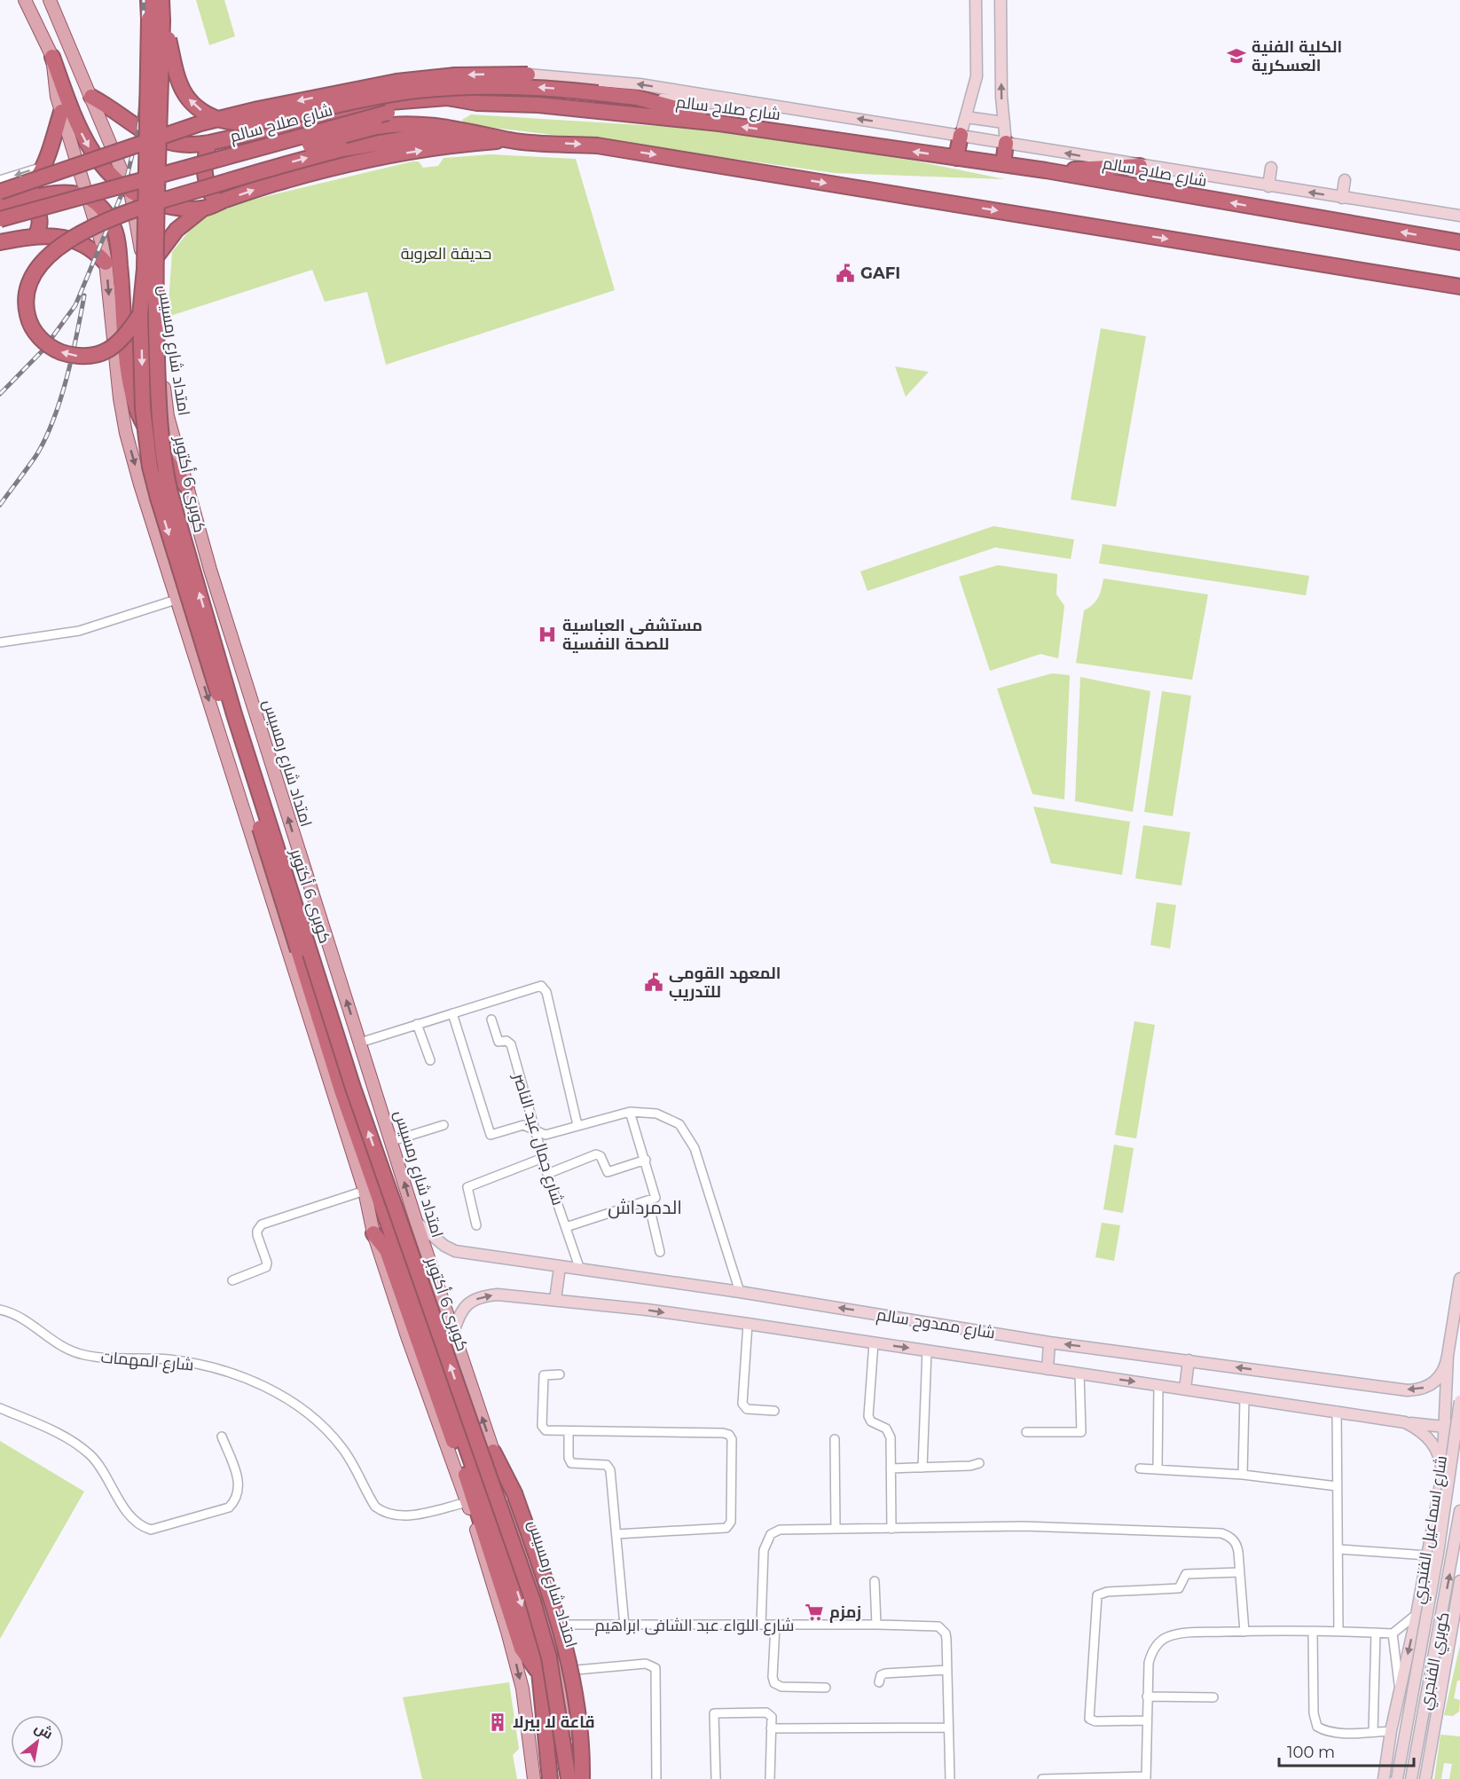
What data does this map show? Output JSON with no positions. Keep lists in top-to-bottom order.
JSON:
{
  "streets": {
    "highway": ["شارع صلاح سالم", "كوبرى 6 أكتوبر"],
    "main road": [
      "امتداد شارع رمسيس",
      "شارع ممدوح سالم",
      "شارع اسماعيل الفنجري",
      "كوبري الفنجري"
    ],
    "street": ["شارع جمال عبد الناصر", "شارع المهمات", "شارع اللواء عبد الشافى ابراهيم"]
  },
  "crossings": [
    ["امتداد شارع رمسيس", "شارع ممدوح سالم"],
    ["امتداد شارع رمسيس", "شارع اللواء عبد الشافى ابراهيم"],
    ["شارع جمال عبد الناصر", "شارع ممدوح سالم"],
    ["شارع ممدوح سالم", "شارع اسماعيل الفنجري"]
  ],
  "districts": ["الدمرداش"],
  "parks": ["حديقة العروبة"],
  "places": {
    "school or university": ["الكلية الفنية العسكرية"],
    "public building": ["GAFI", "المعهد القومى للتدريب"],
    "hospital": ["مستشفى العباسية للصحة النفسية"],
    "supermarket": ["زمزم"],
    "building": ["قاعة لا بيرلا"]
  },
  "scale_bar": "100 m",
  "north": "top right"
}
